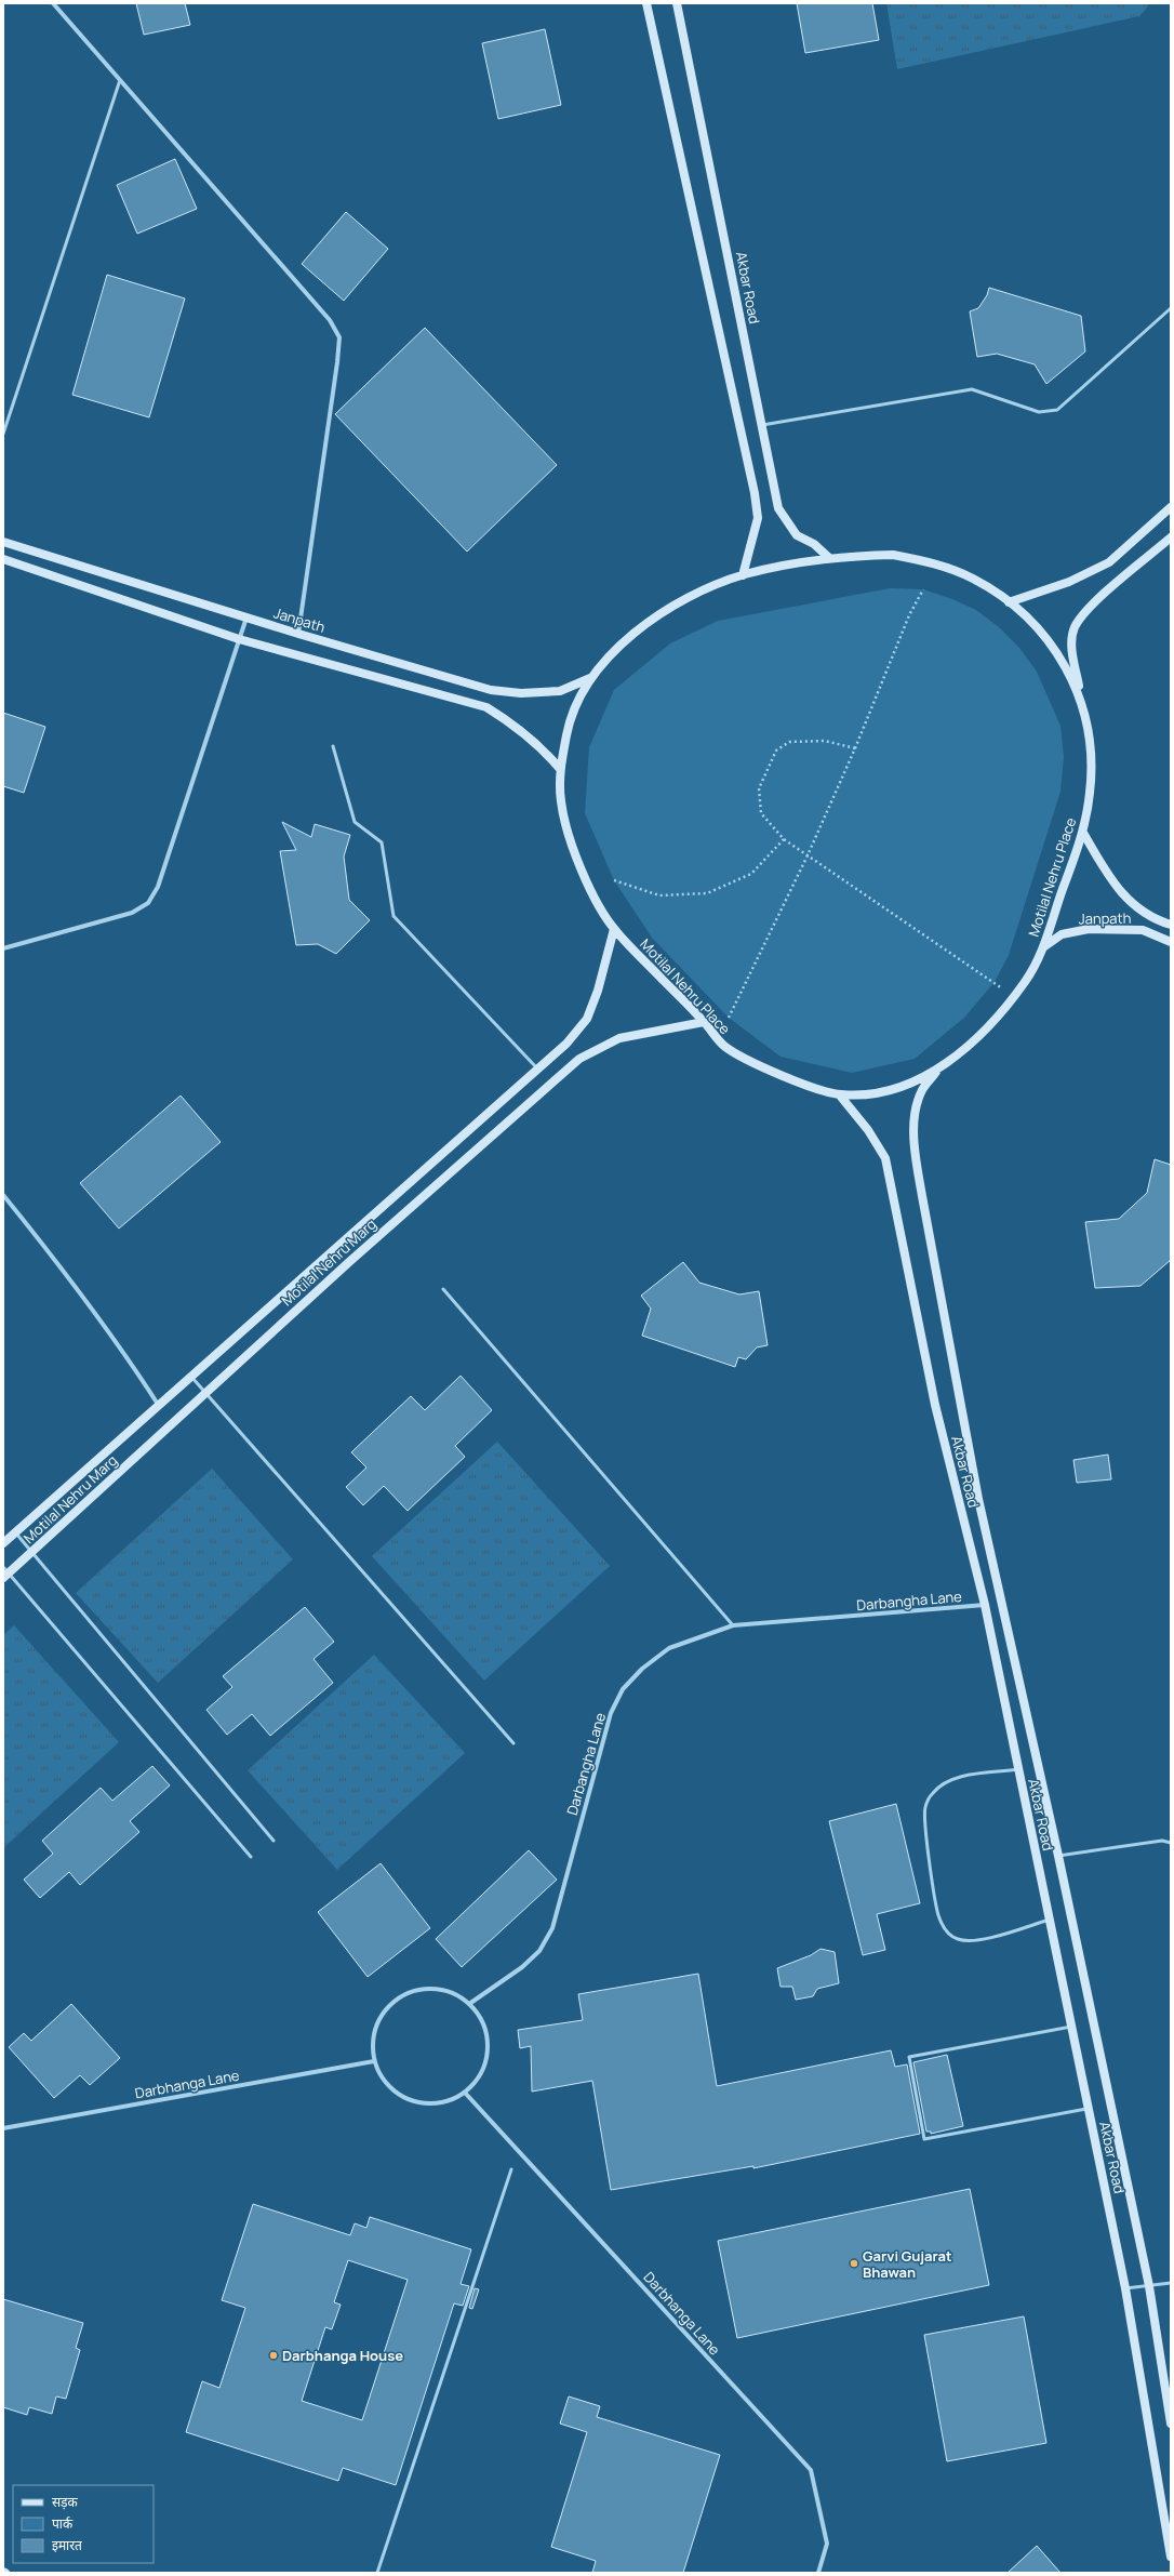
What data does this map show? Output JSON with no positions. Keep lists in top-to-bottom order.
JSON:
{
  "streets": {
    "main road": [
      "Akbar Road",
      "Janpath",
      "Motilal Nehru Place",
      "Motilal Nehru Marg"
    ],
    "street": ["Darbangha Lane", "Darbhanga Lane"]
  },
  "crossings": [
    ["Akbar Road", "Motilal Nehru Place"],
    ["Akbar Road", "Darbangha Lane"],
    ["Janpath", "Motilal Nehru Place"],
    ["Motilal Nehru Place", "Motilal Nehru Marg"],
    ["Darbangha Lane", "Darbhanga Lane"]
  ],
  "places": ["Garvi Gujarat Bhawan", "Darbhanga House"],
  "legend": ["सड़क", "पार्क", "इमारत"]
}
